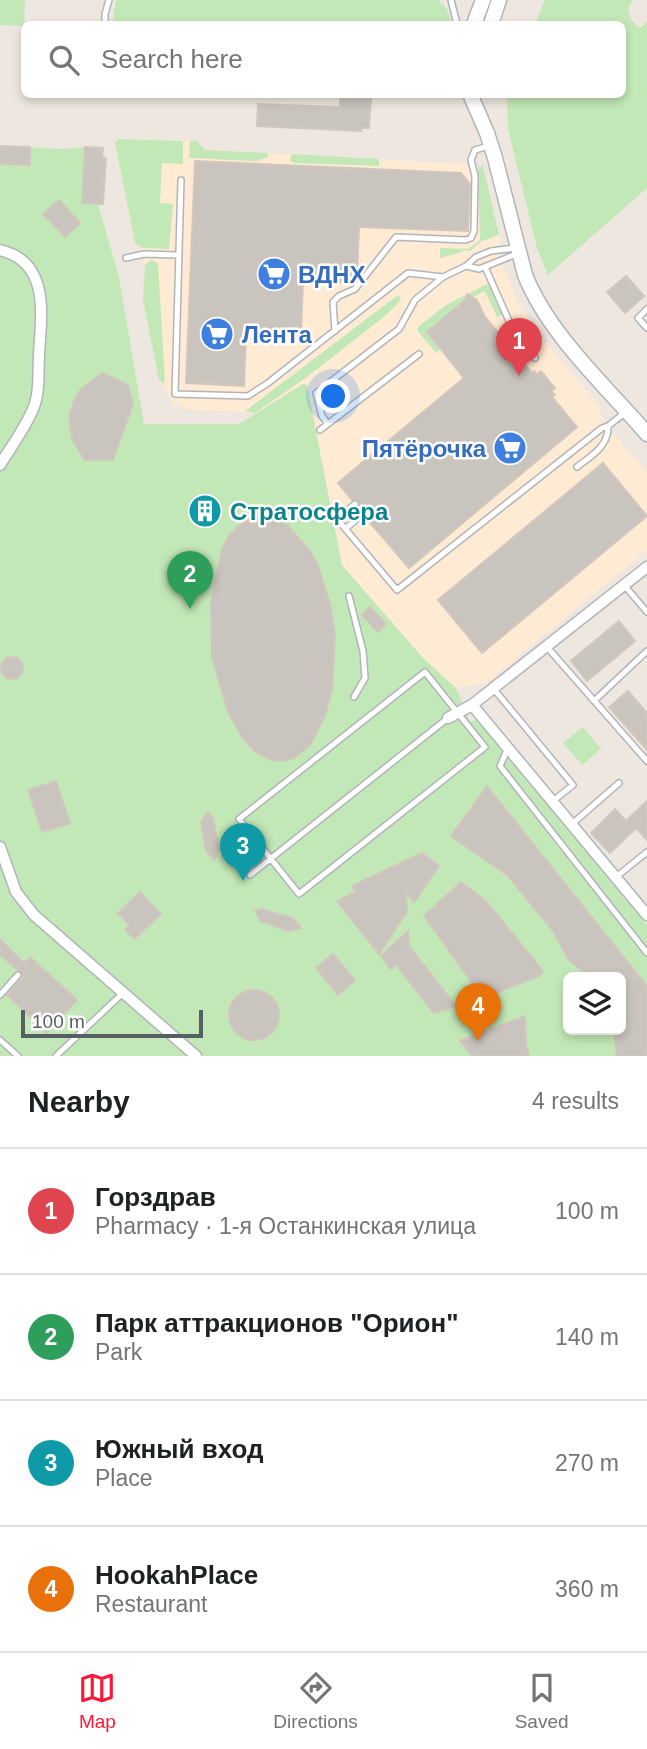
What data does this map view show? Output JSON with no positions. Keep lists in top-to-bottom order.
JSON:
{
  "places": {
    "supermarket": ["ВДНХ", "Лента", "Пятёрочка"],
    "building": ["Стратосфера"]
  },
  "scale_bar": "100 m",
  "page": {
    "search": "Search here",
    "pins": [
      "1",
      "2",
      "3",
      "4"
    ],
    "scale": "100 m",
    "heading": ["Nearby", "4 results"],
    "list": [
      {
        "mark": "1",
        "name": "Горздрав",
        "note": "Pharmacy · 1-я Останкинская улица",
        "value": "100 m"
      },
      {
        "mark": "2",
        "name": "Парк аттракционов \"Орион\"",
        "note": "Park",
        "value": "140 m"
      },
      {
        "mark": "3",
        "name": "Южный вход",
        "note": "Place",
        "value": "270 m"
      },
      {
        "mark": "4",
        "name": "HookahPlace",
        "note": "Restaurant",
        "value": "360 m"
      }
    ],
    "nav": ["Map", "Directions", "Saved"]
  }
}
